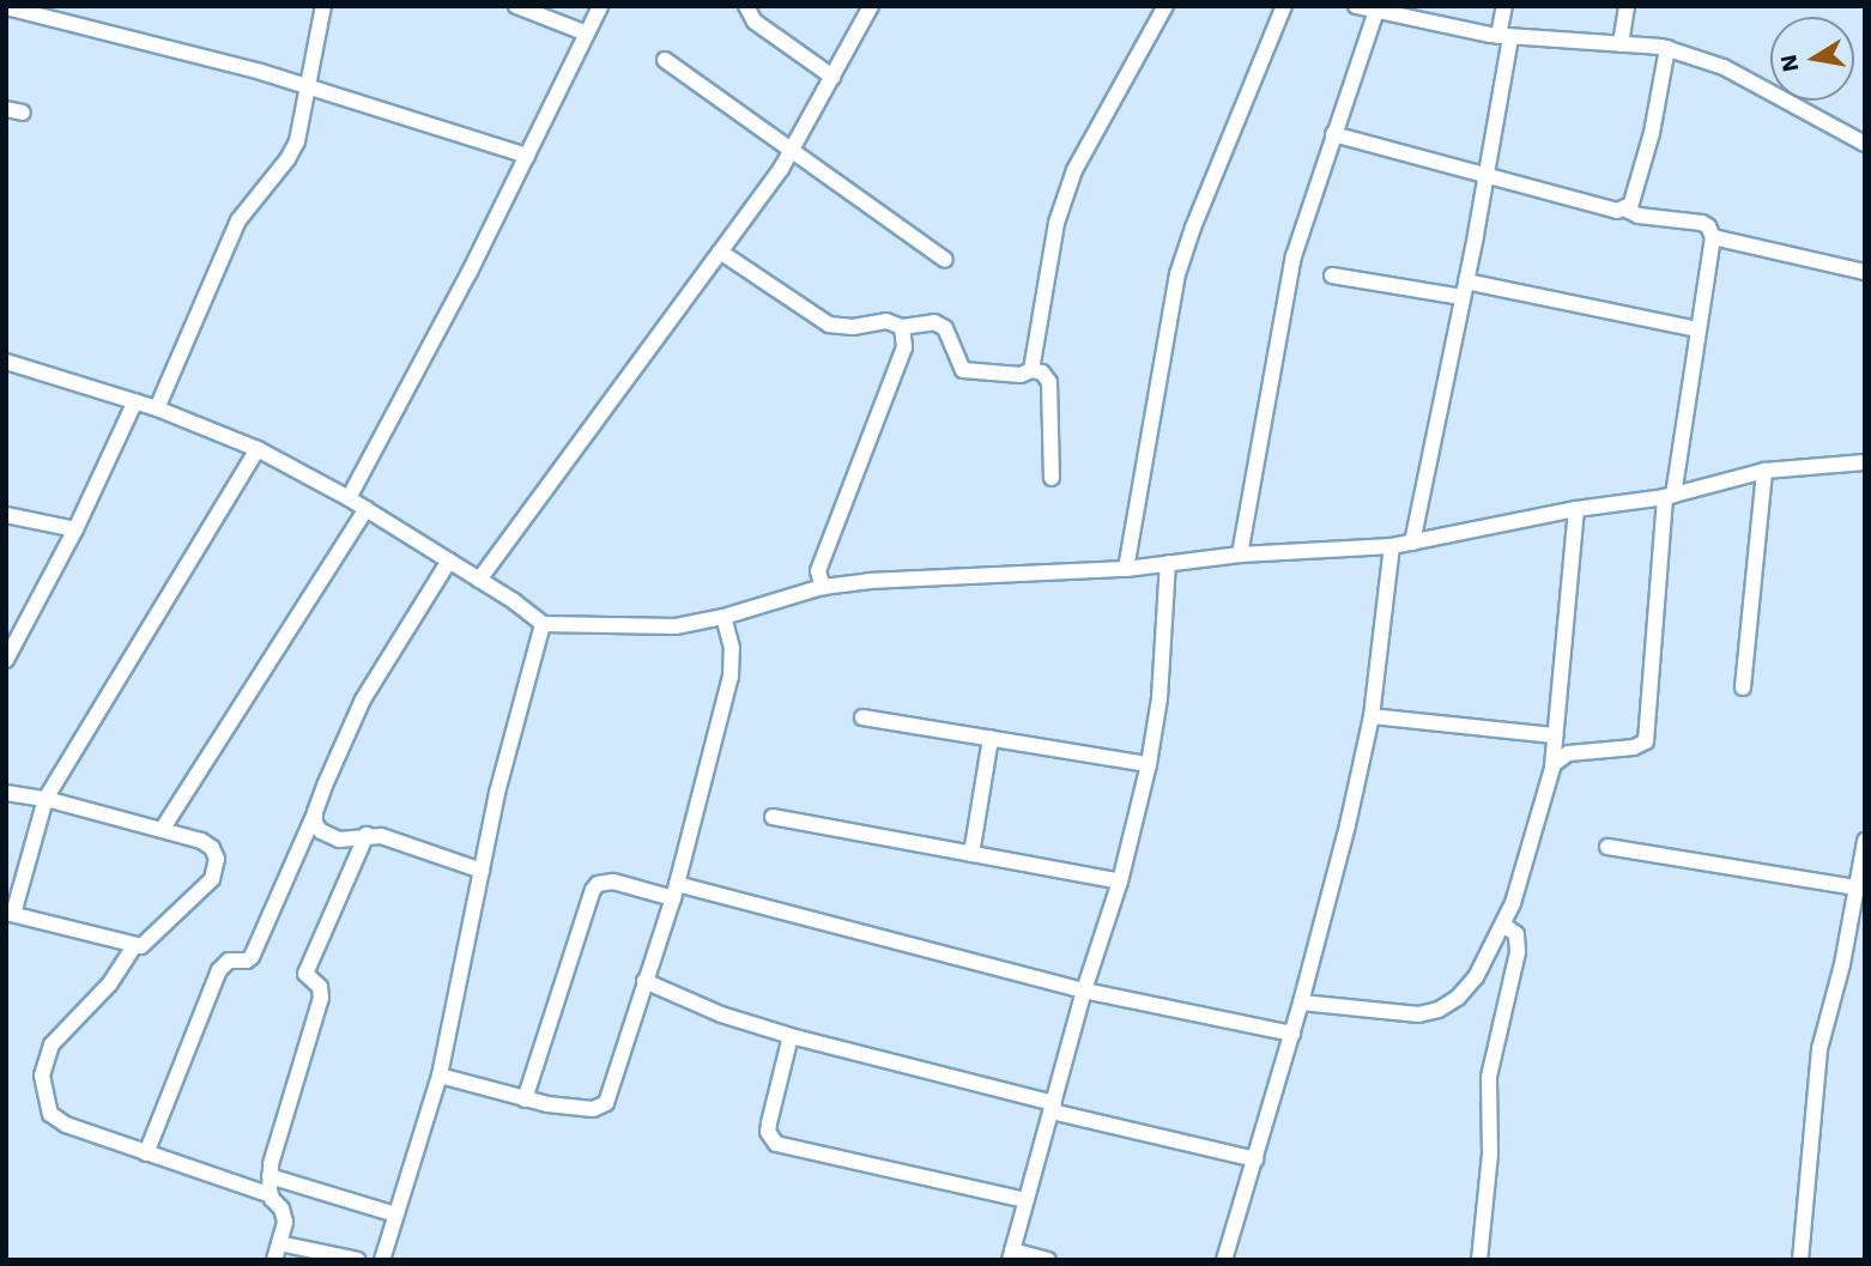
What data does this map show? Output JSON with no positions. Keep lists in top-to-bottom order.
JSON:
{
  "north": "left"
}
